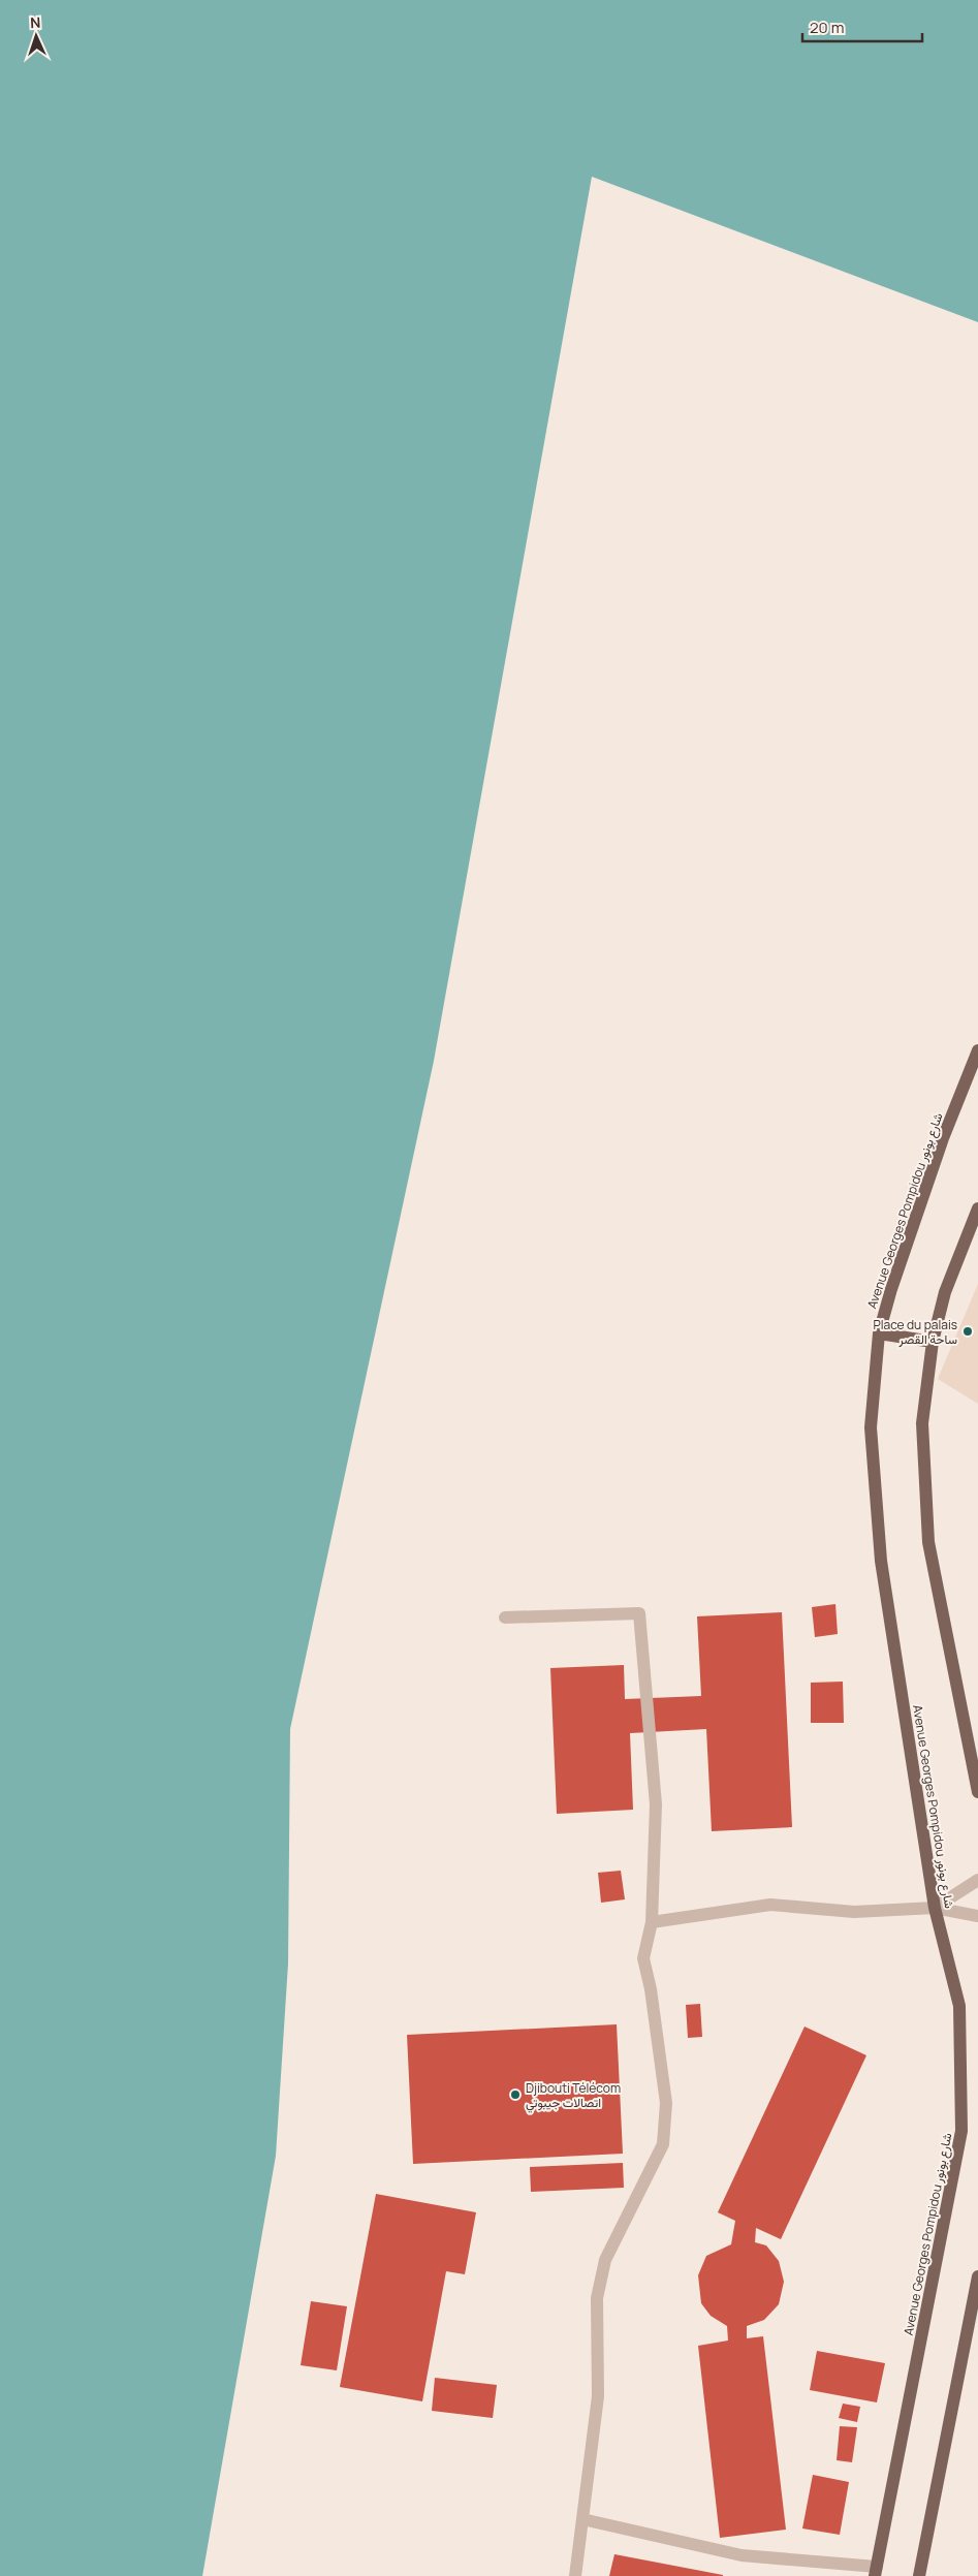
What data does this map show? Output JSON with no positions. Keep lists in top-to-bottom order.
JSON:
{
  "streets": {
    "main road": ["Avenue Georges Pompidou شارع بونور"]
  },
  "places": ["Place du palais ساحة القصر", "Djibouti Télécom اتصالات جيبوتي"],
  "scale_bar": "20 m",
  "north": "top"
}
